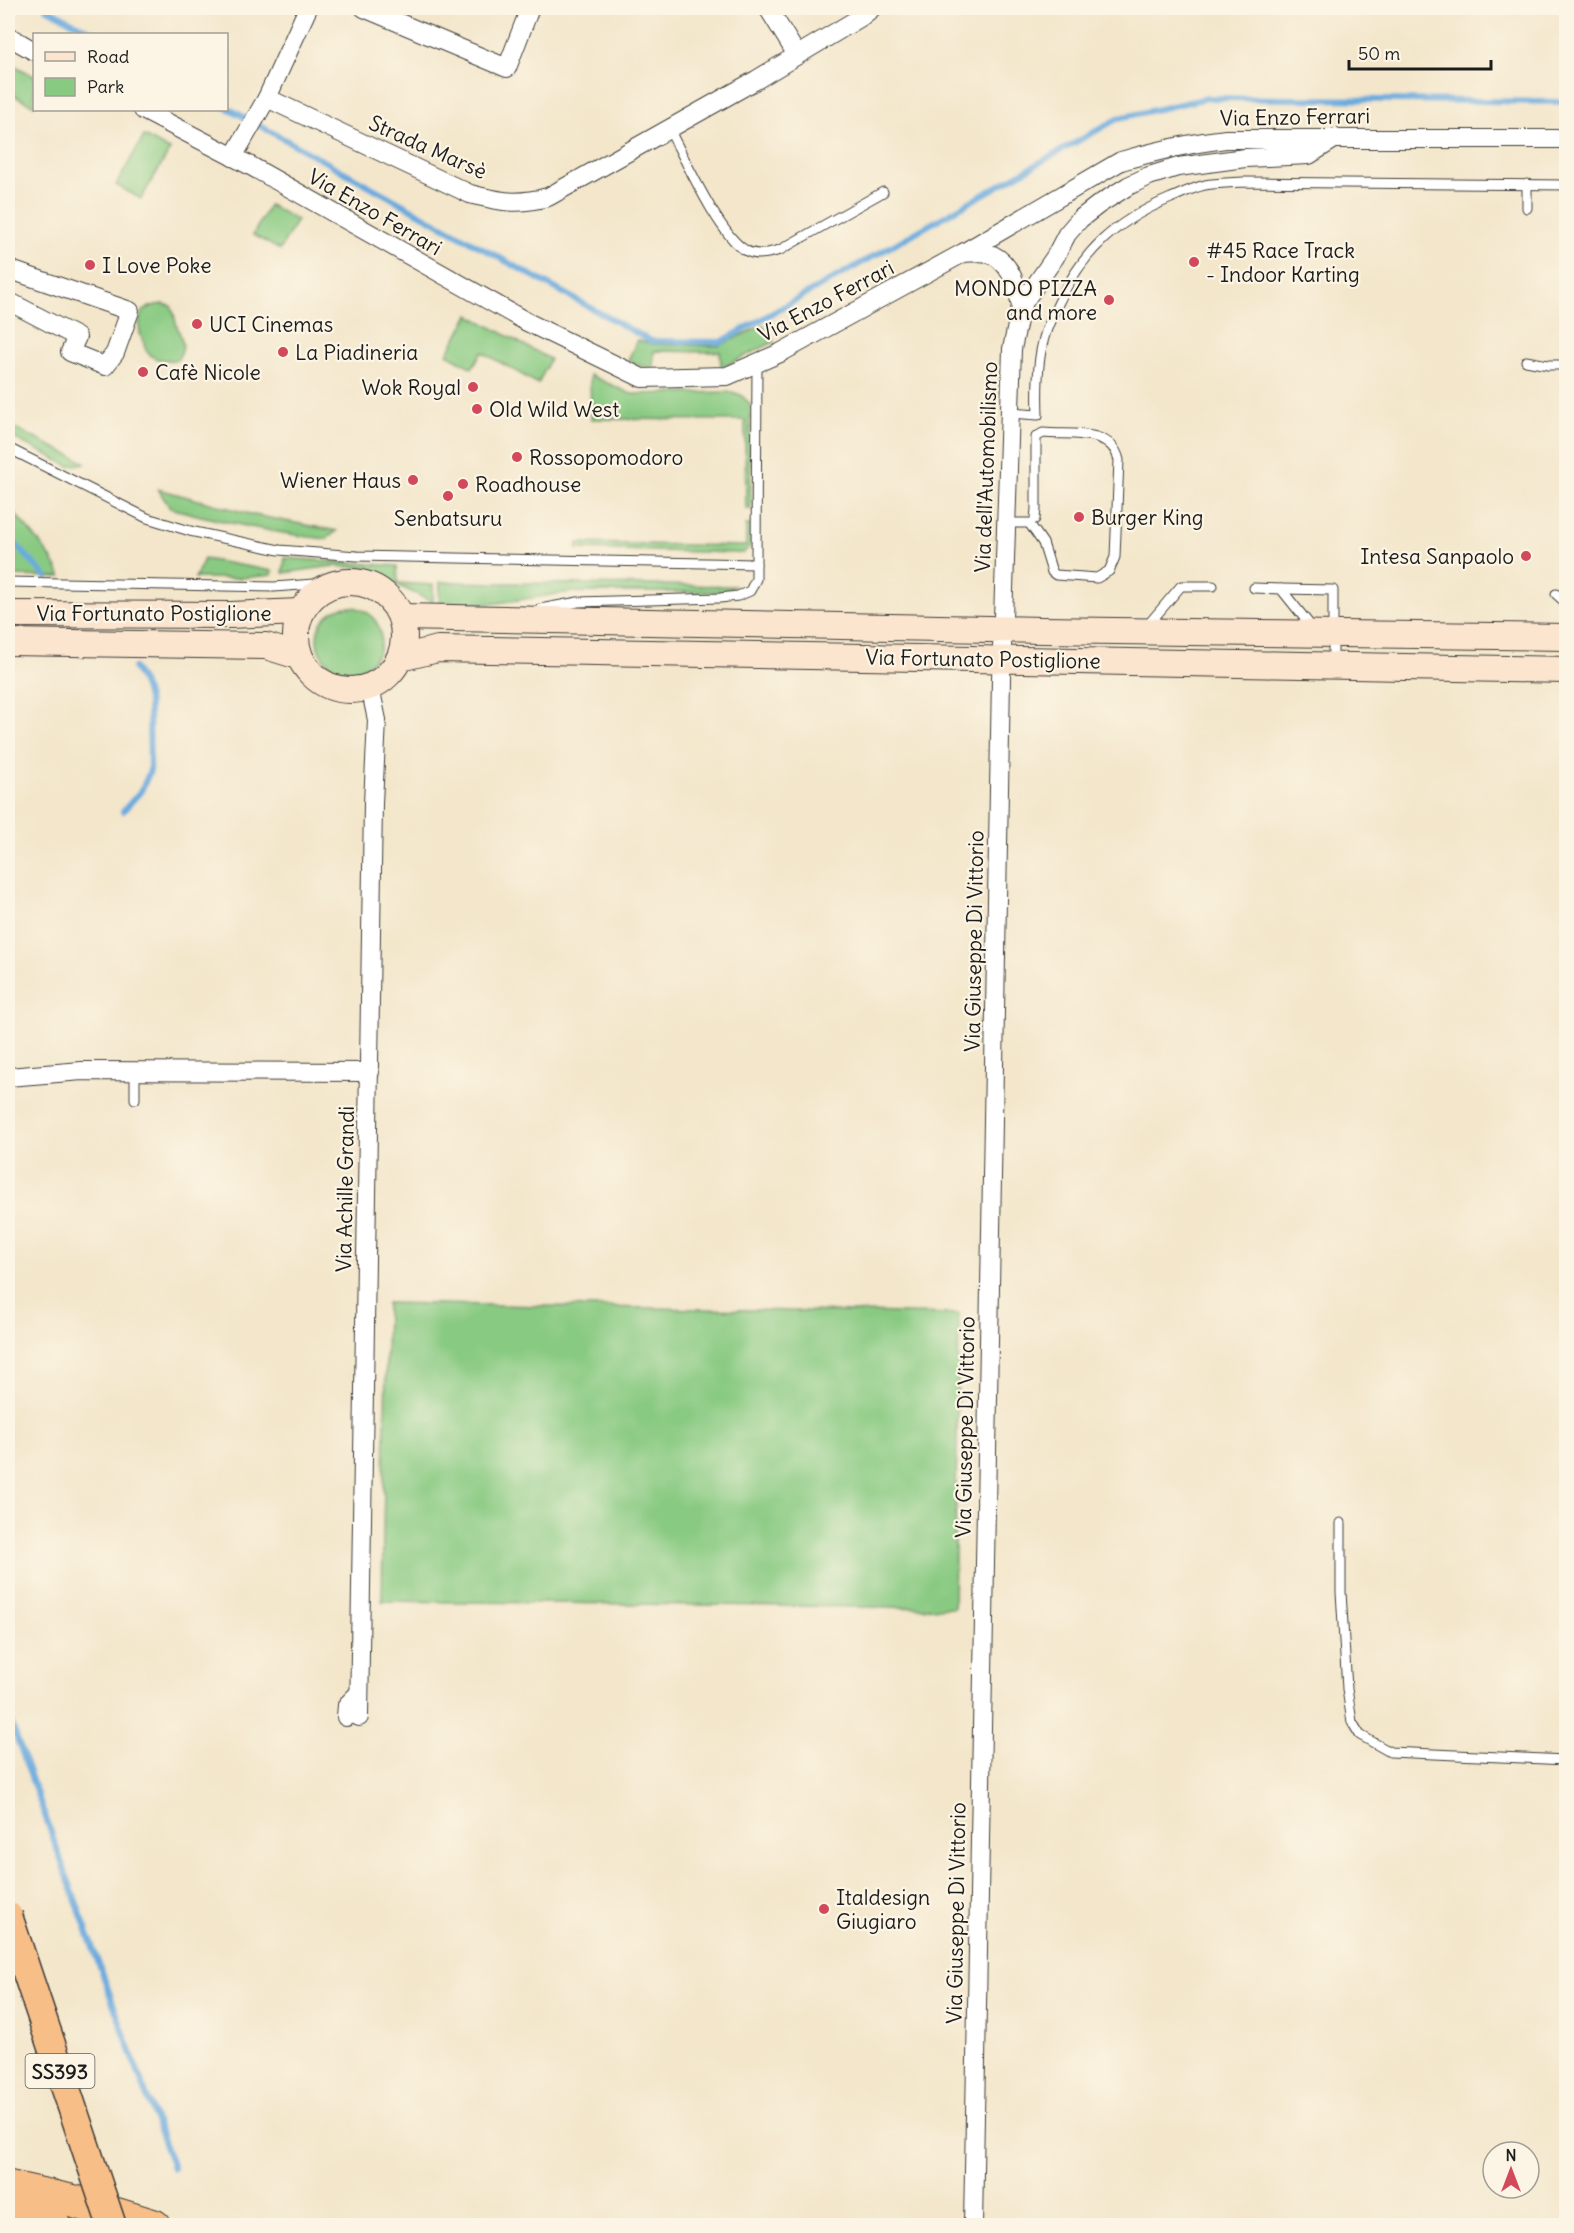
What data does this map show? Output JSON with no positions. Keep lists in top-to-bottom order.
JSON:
{
  "streets": {
    "main road": ["SS393"],
    "street": [
      "Via Enzo Ferrari",
      "Strada Marsè",
      "Via dell'Automobilismo",
      "Via Fortunato Postiglione",
      "Via Giuseppe Di Vittorio",
      "Via Achille Grandi"
    ]
  },
  "crossings": [
    ["Via Enzo Ferrari", "Via dell'Automobilismo"],
    ["Via dell'Automobilismo", "Via Fortunato Postiglione"],
    ["Via dell'Automobilismo", "Via Giuseppe Di Vittorio"],
    ["Via Fortunato Postiglione", "Via Giuseppe Di Vittorio"],
    ["Via Fortunato Postiglione", "Via Achille Grandi"]
  ],
  "places": [
    "#45 Race Track - Indoor Karting",
    "I Love Poke",
    "MONDO PIZZA and more",
    "UCI Cinemas",
    "La Piadineria",
    "Cafè Nicole",
    "Wok Royal",
    "Old Wild West",
    "Rossopomodoro",
    "Wiener Haus",
    "Roadhouse",
    "Senbatsuru",
    "Burger King",
    "Intesa Sanpaolo",
    "Italdesign Giugiaro"
  ],
  "legend": ["Road", "Park"],
  "scale_bar": "50 m",
  "north": "top"
}
